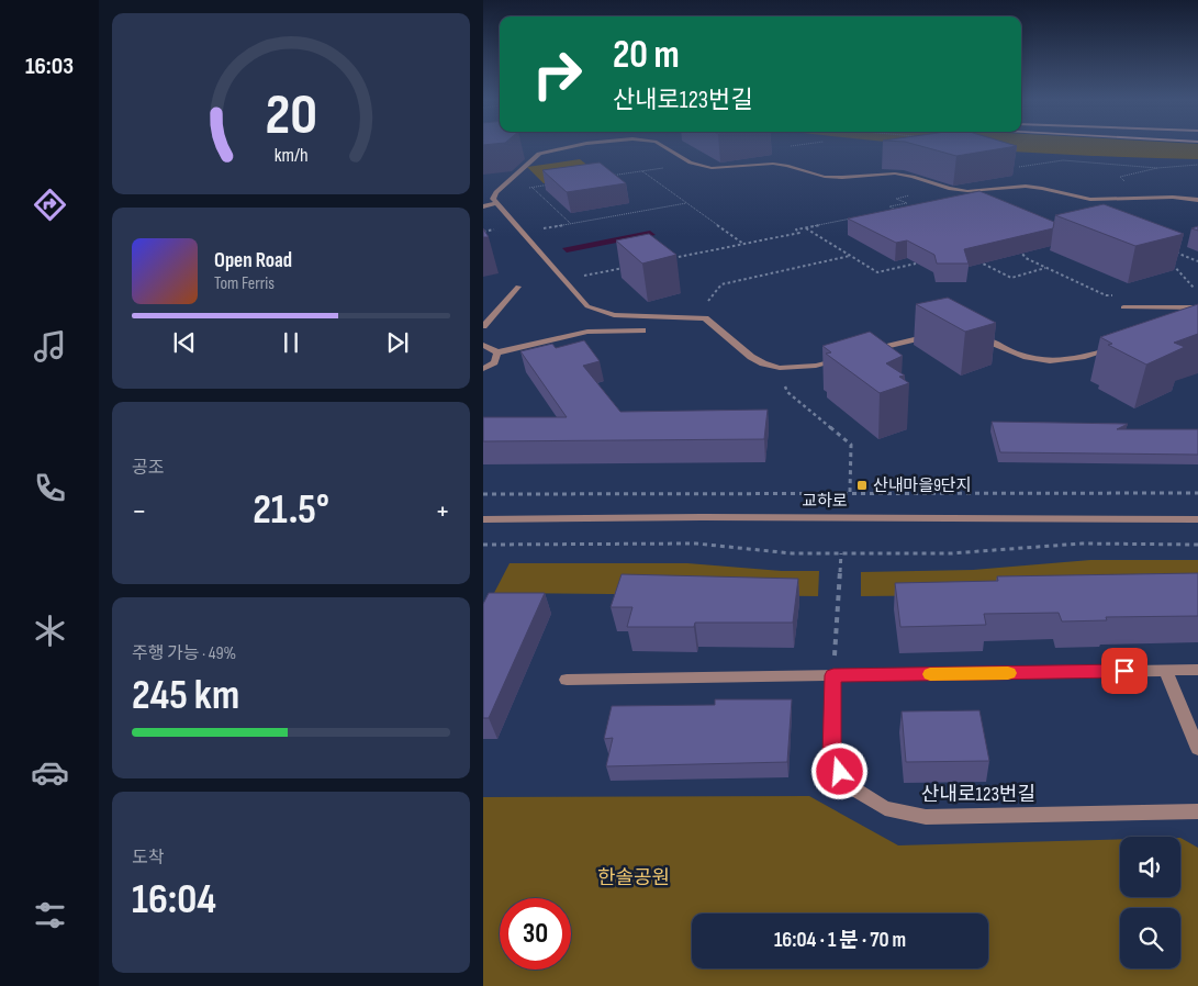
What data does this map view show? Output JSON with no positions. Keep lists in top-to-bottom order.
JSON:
{
  "streets": {
    "street": ["교하로", "산내로123번길"]
  },
  "parks": ["한솔공원"],
  "places": {
    "transit": ["산내마을9단지"]
  },
  "page": {
    "tabs": "16:03",
    "turn": ["20 m", "산내로123번길"],
    "song": ["Open Road", "Tom Ferris"],
    "tile": [
      "공조",
      ["주행 가능 · 49%", "245 km"],
      ["도착", "16:04"]
    ],
    "heat": ["−", "21.5°", "+"],
    "limit": "30",
    "trip": "16:04 · 1 분 · 70 m",
    "gauge": ["20", "km/h"]
  }
}
